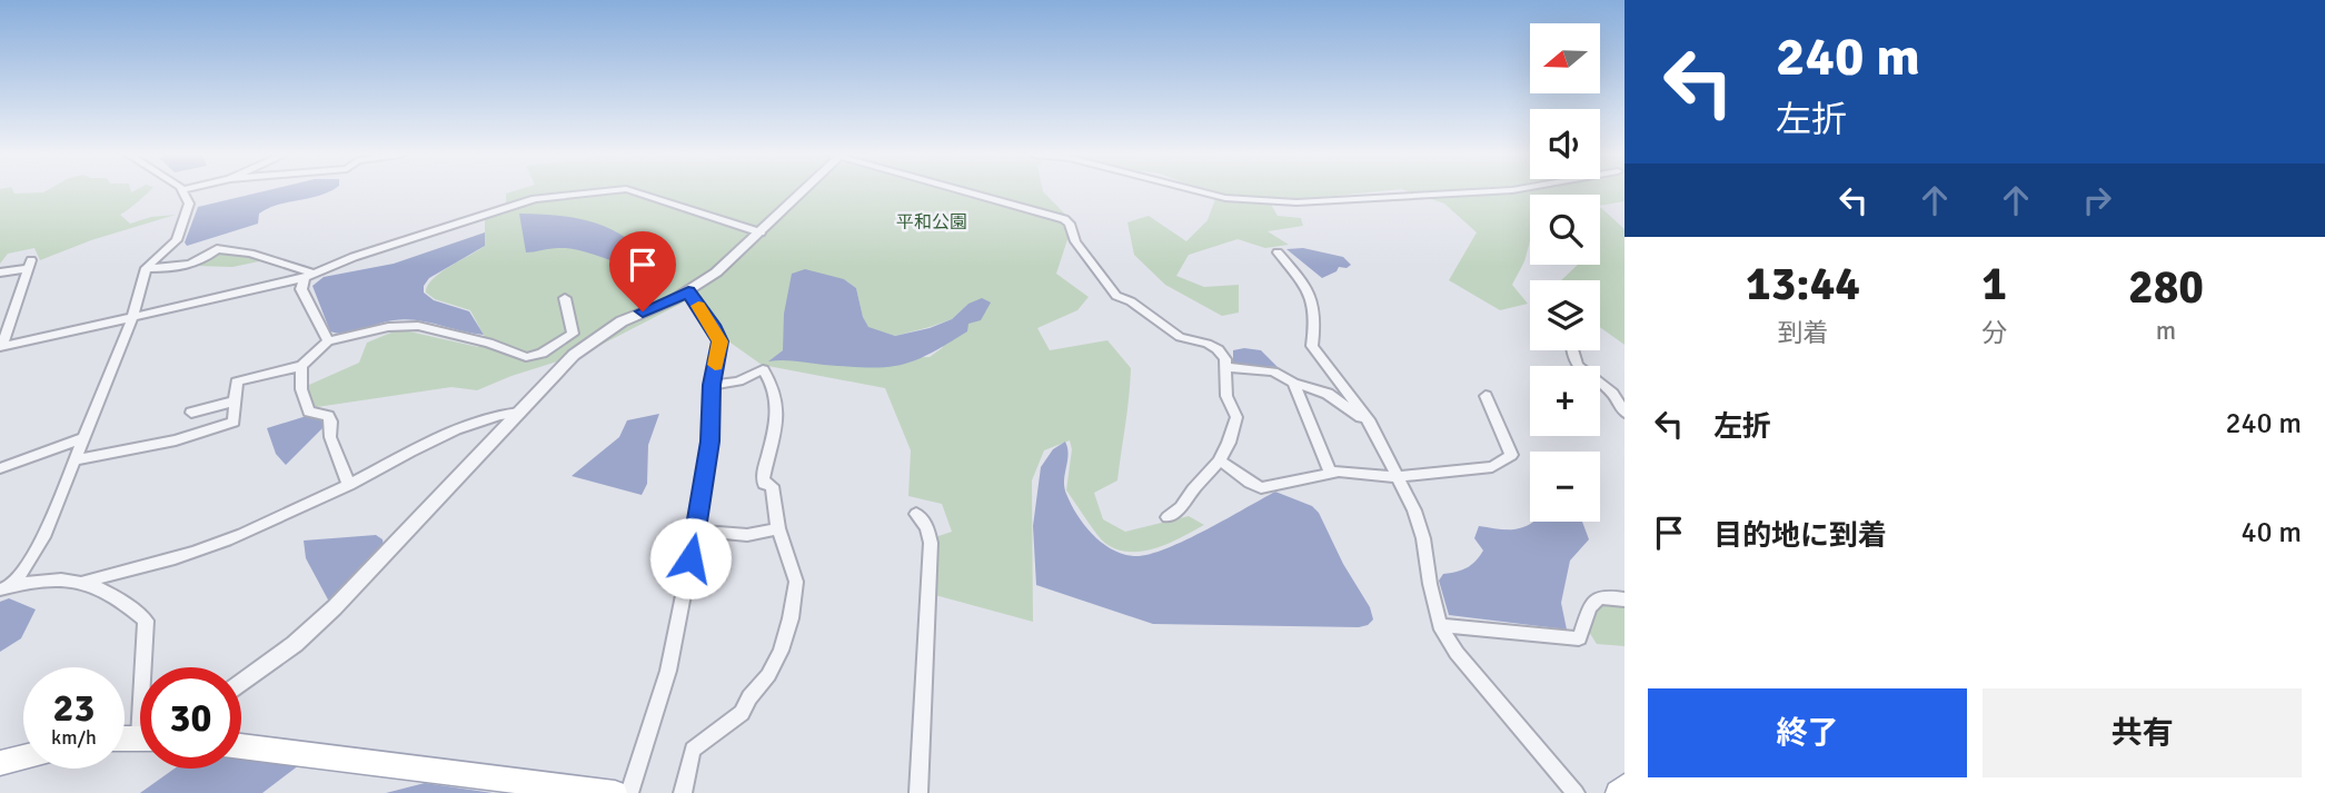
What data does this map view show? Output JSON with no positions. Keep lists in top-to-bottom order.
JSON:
{
  "parks": ["平和公園"],
  "north": "left",
  "page": {
    "turn": ["240 m", "左折"],
    "map_buttons": ["+", "−"],
    "eta": [
      "13:44",
      "到着",
      "1",
      "分",
      "280",
      "m"
    ],
    "list": [
      {
        "name": "左折",
        "value": "240 m"
      },
      {
        "name": "目的地に到着",
        "value": "40 m"
      }
    ],
    "speed": "23 km/h",
    "limit": "30",
    "buttons": ["終了", "共有"]
  }
}
